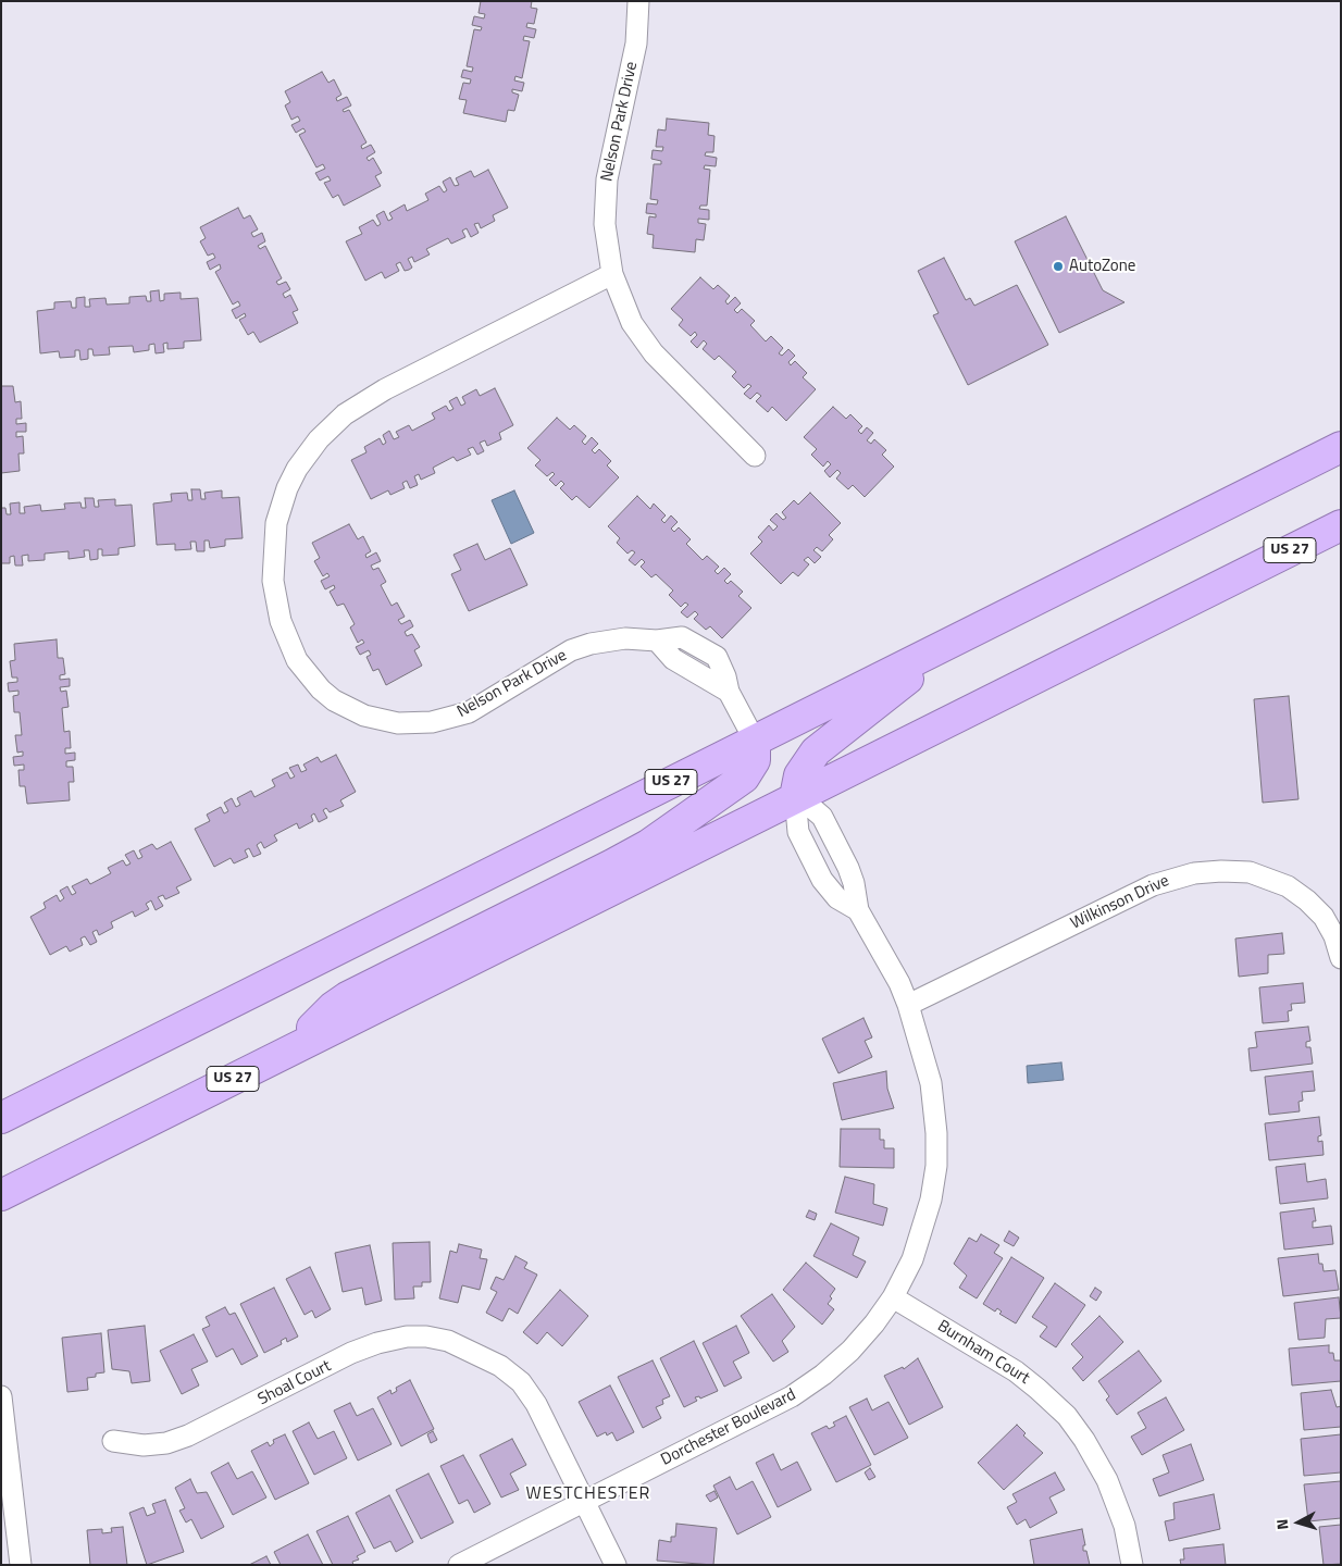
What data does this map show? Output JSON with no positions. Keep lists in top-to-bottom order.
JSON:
{
  "streets": {
    "highway": ["US 27"],
    "street": [
      "Nelson Park Drive",
      "Wilkinson Drive",
      "Burnham Court",
      "Shoal Court",
      "Dorchester Boulevard"
    ]
  },
  "crossings": [
    ["Nelson Park Drive", "US 27"],
    ["US 27", "Dorchester Boulevard"],
    ["Wilkinson Drive", "Dorchester Boulevard"],
    ["Burnham Court", "Dorchester Boulevard"],
    ["Shoal Court", "Dorchester Boulevard"]
  ],
  "districts": ["WESTCHESTER"],
  "places": ["AutoZone"],
  "north": "left"
}
